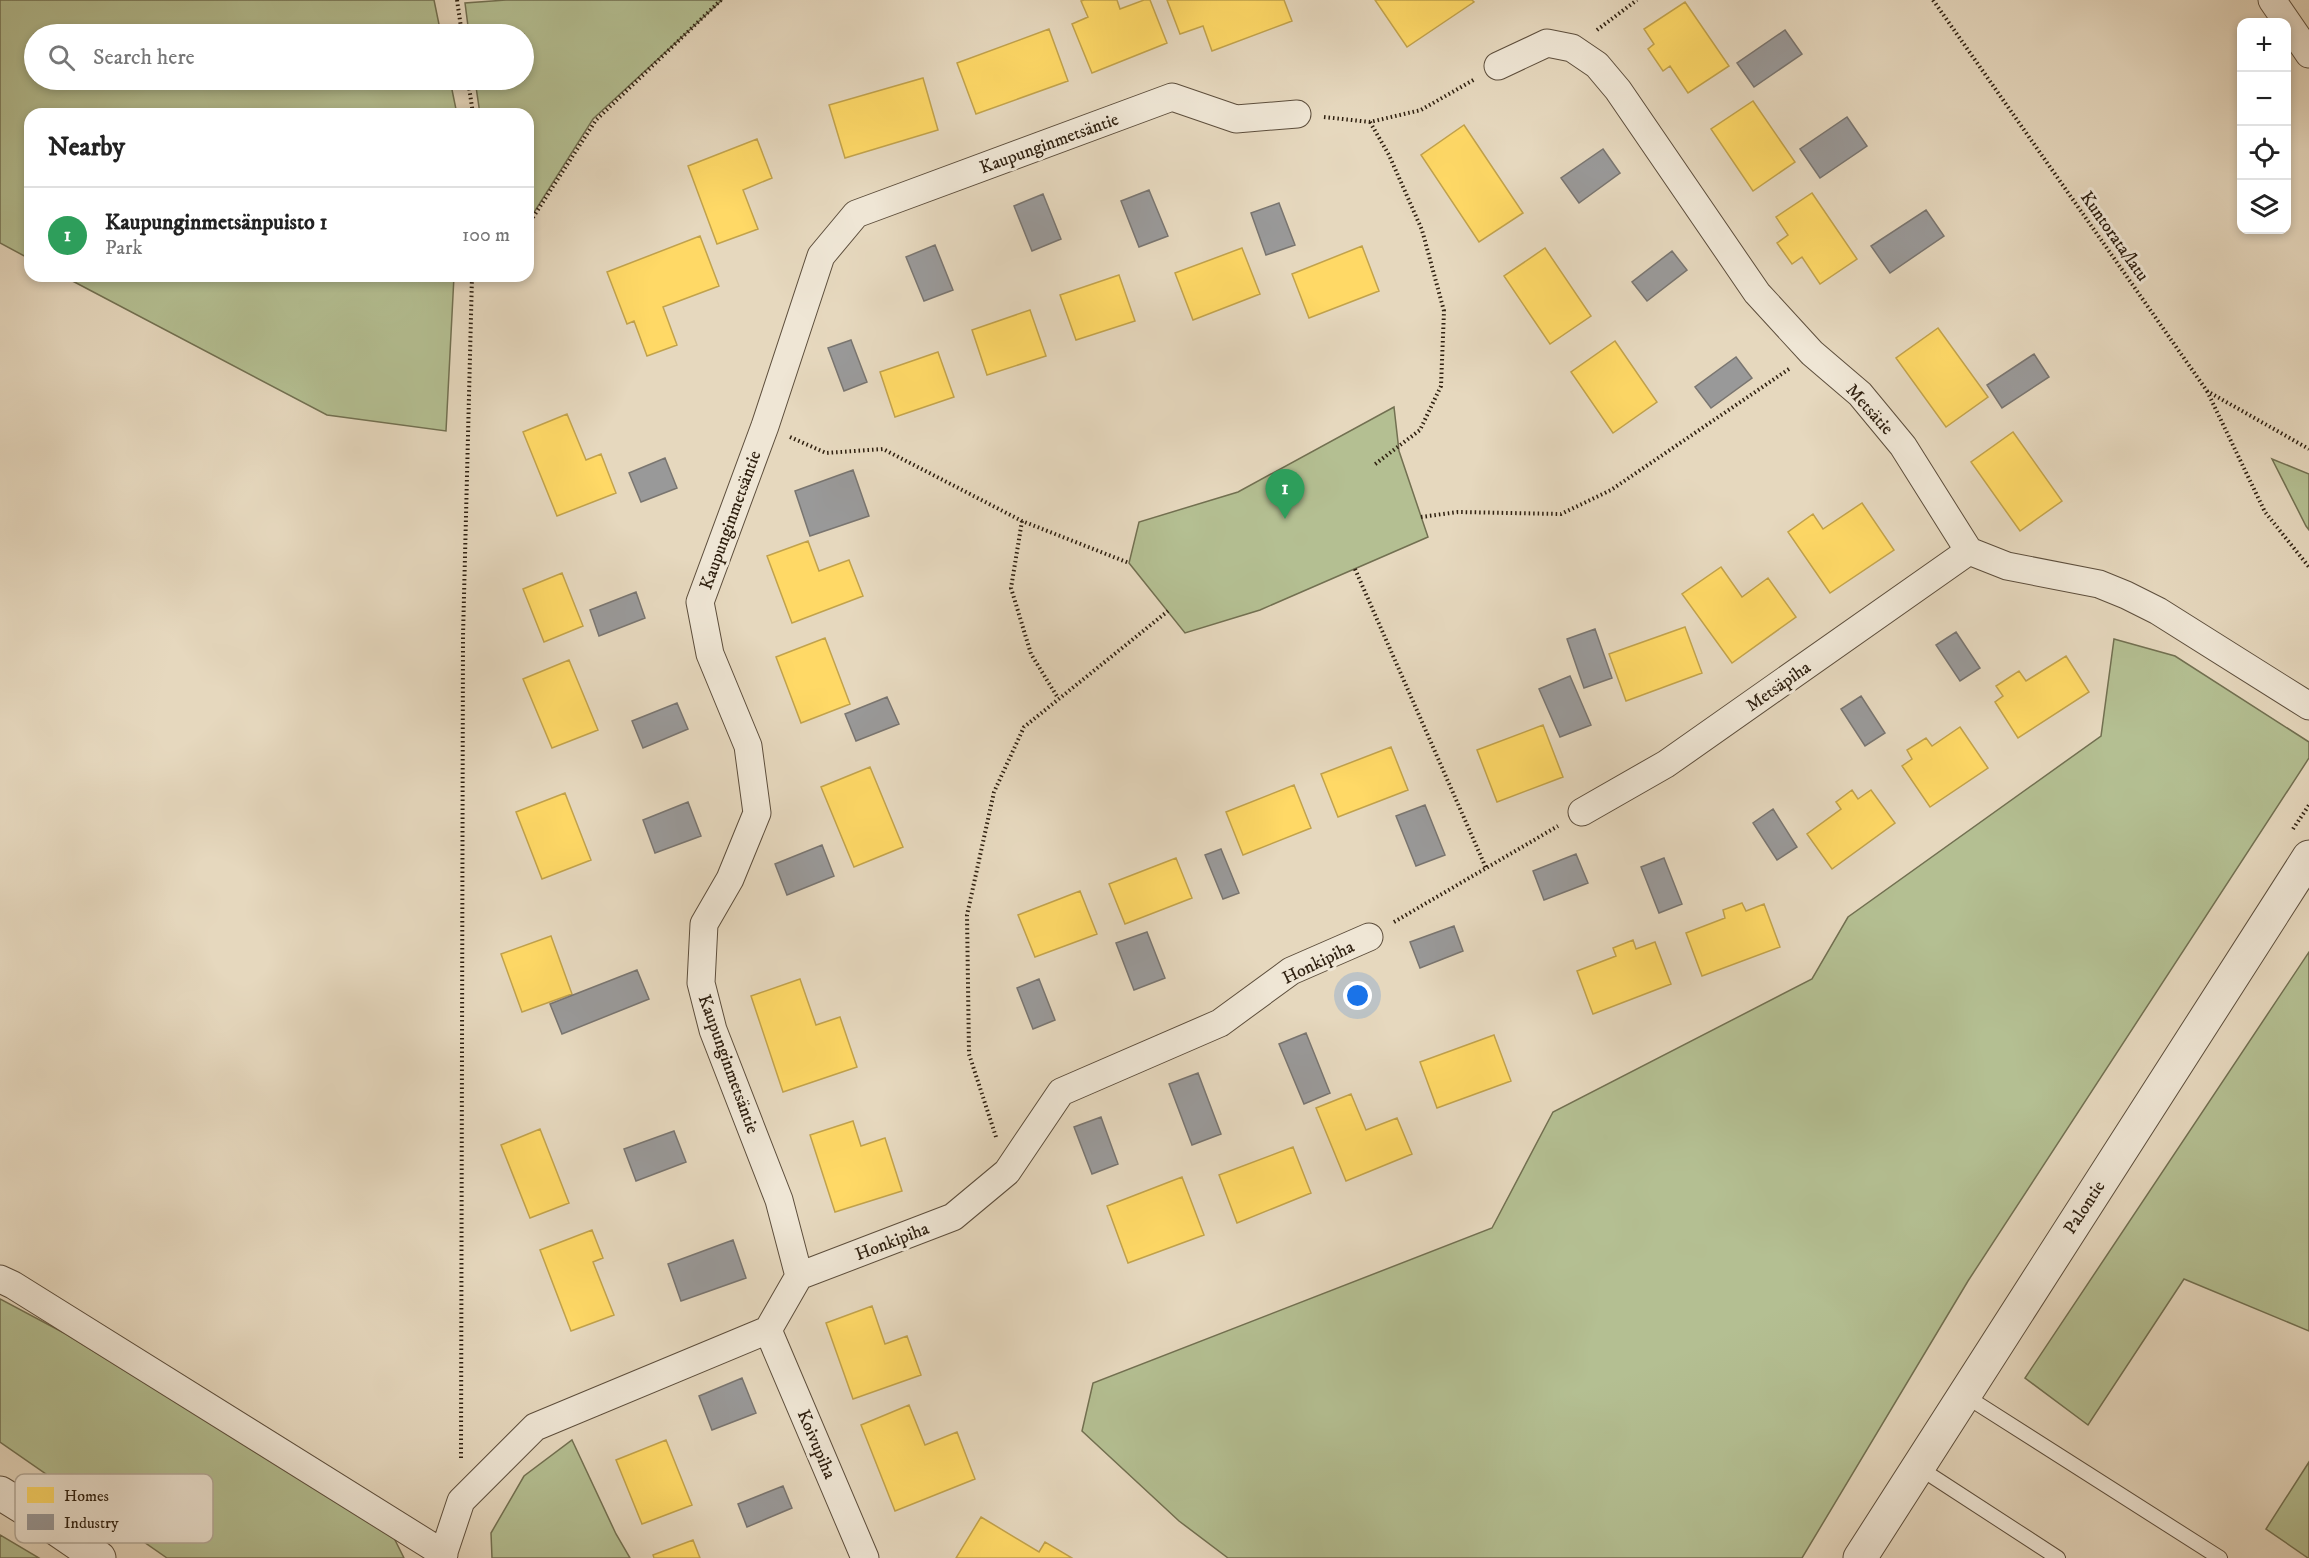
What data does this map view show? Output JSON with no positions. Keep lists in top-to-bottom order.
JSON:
{
  "streets": {
    "street": [
      "Kaupunginmetsäntie",
      "Metsätie",
      "Metsäpiha",
      "Honkipiha",
      "Palontie",
      "Koivupiha"
    ],
    "path": ["Kuntorata/latu"]
  },
  "crossings": [
    ["Kaupunginmetsäntie", "Honkipiha"],
    ["Metsätie", "Metsäpiha"]
  ],
  "legend": ["Homes", "Industry"],
  "page": {
    "map_buttons": ["+", "−"],
    "search": "Search here",
    "heading": "Nearby",
    "list": [
      {
        "mark": "1",
        "name": "Kaupunginmetsänpuisto 1",
        "note": "Park",
        "value": "100 m"
      }
    ],
    "pins": "1"
  }
}
